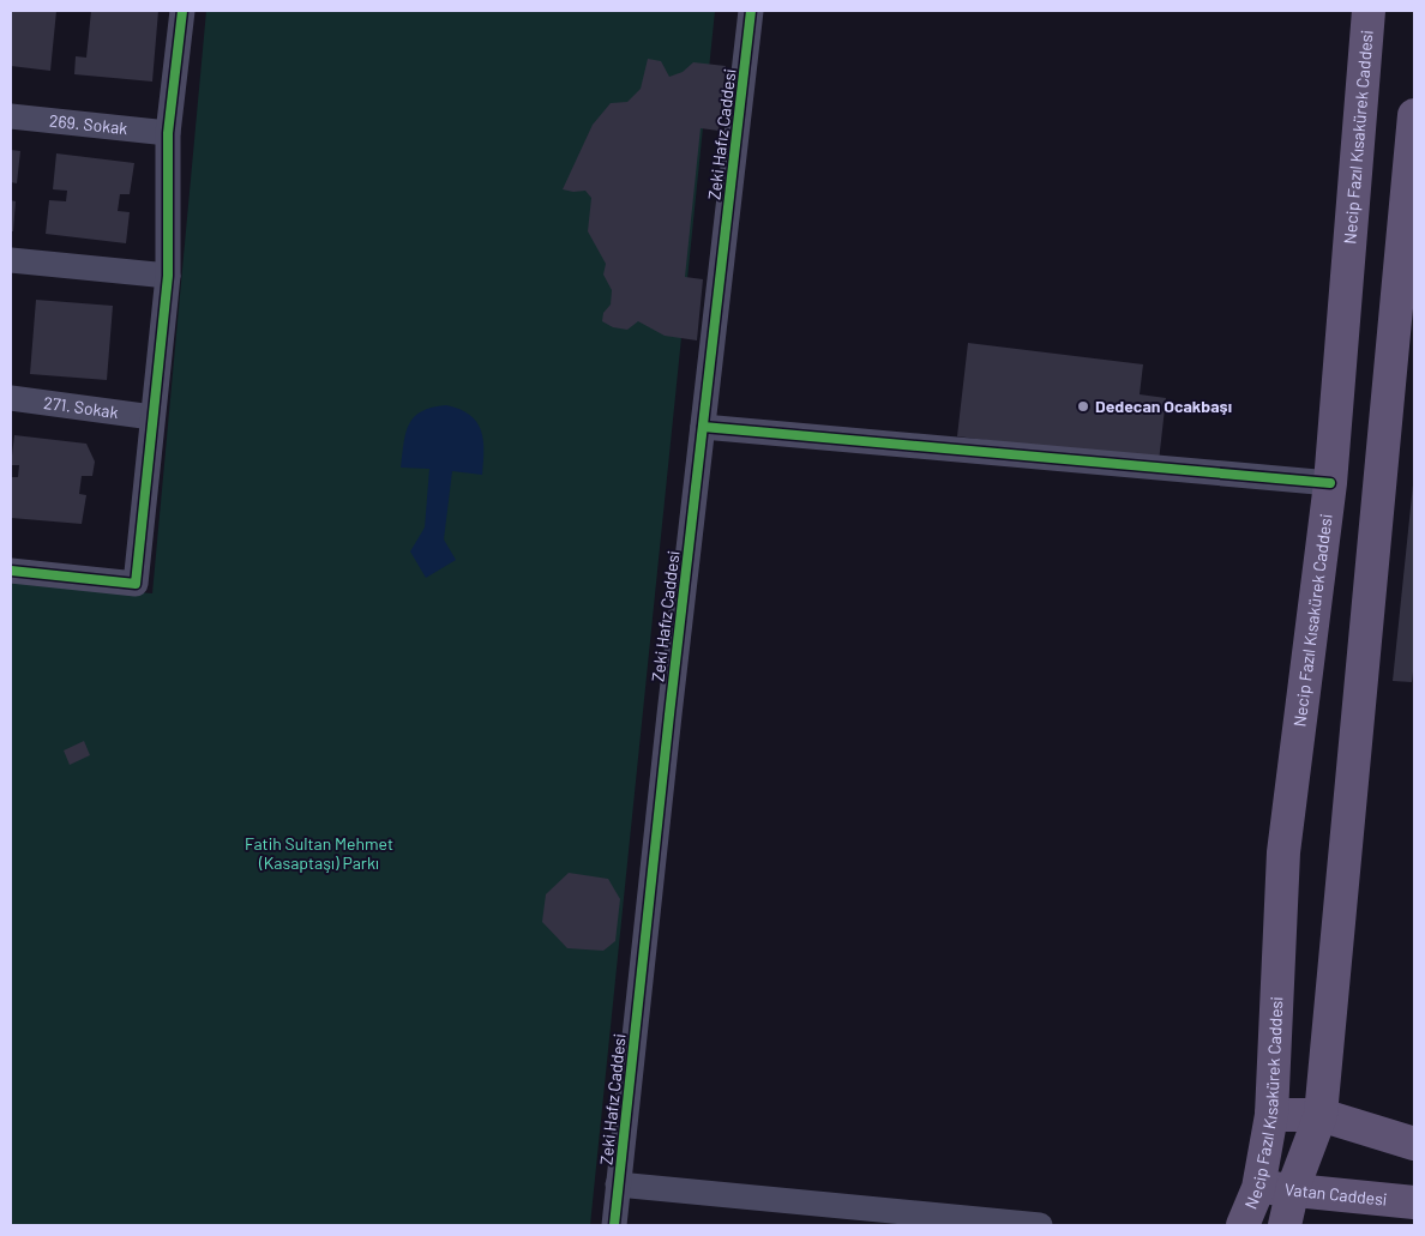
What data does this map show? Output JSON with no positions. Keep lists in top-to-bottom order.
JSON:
{
  "streets": {
    "main road": ["Necip Fazıl Kısakürek Caddesi", "Vatan Caddesi"],
    "street": ["269. Sokak", "Zeki Hafız Caddesi", "271. Sokak"]
  },
  "crossings": [
    ["Necip Fazıl Kısakürek Caddesi", "Vatan Caddesi"]
  ],
  "parks": ["Fatih Sultan Mehmet (Kasaptaşı) Parkı"],
  "places": ["Dedecan Ocakbaşı"]
}
